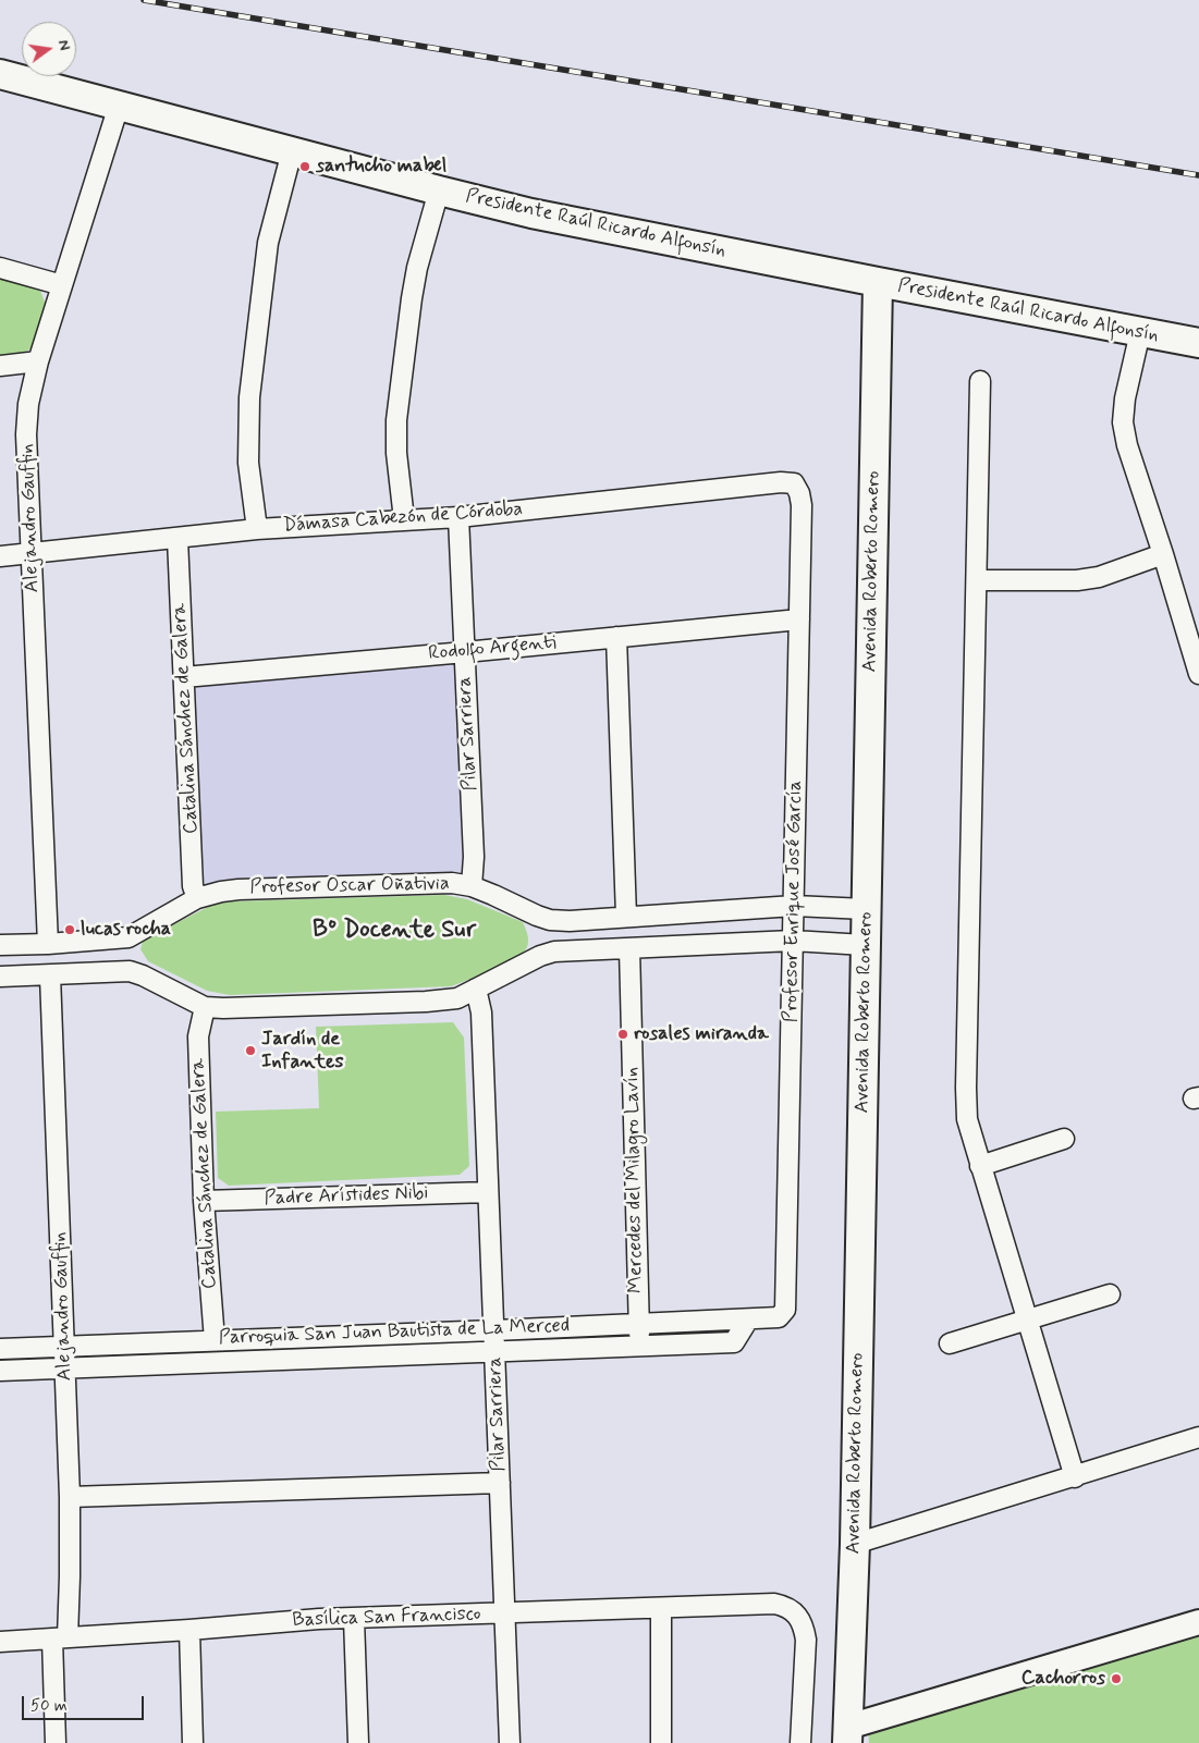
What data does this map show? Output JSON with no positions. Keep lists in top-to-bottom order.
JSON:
{
  "streets": {
    "main road": ["Presidente Raúl Ricardo Alfonsín", "Avenida Roberto Romero"],
    "street": [
      "Alejandro Gauffin",
      "Dámasa Cabezón de Córdoba",
      "Rodolfo Argenti",
      "Catalina Sánchez de Galera",
      "Pilar Sarriera",
      "Profesor Oscar Oñativia",
      "Profesor Enrique José García",
      "Mercedes del Milagro Lavín",
      "Padre Arístides Nibi",
      "Parroquia San Juan Bautista de La Merced",
      "Basílica San Francisco"
    ]
  },
  "crossings": [
    ["Presidente Raúl Ricardo Alfonsín", "Alejandro Gauffin"],
    ["Presidente Raúl Ricardo Alfonsín", "Avenida Roberto Romero"],
    ["Alejandro Gauffin", "Dámasa Cabezón de Córdoba"],
    ["Alejandro Gauffin", "Profesor Oscar Oñativia"],
    ["Alejandro Gauffin", "Parroquia San Juan Bautista de La Merced"],
    ["Alejandro Gauffin", "Basílica San Francisco"],
    ["Dámasa Cabezón de Córdoba", "Catalina Sánchez de Galera"],
    ["Dámasa Cabezón de Córdoba", "Pilar Sarriera"],
    ["Dámasa Cabezón de Córdoba", "Profesor Enrique José García"],
    ["Avenida Roberto Romero", "Profesor Oscar Oñativia"],
    ["Rodolfo Argenti", "Catalina Sánchez de Galera"],
    ["Rodolfo Argenti", "Pilar Sarriera"],
    ["Rodolfo Argenti", "Profesor Enrique José García"],
    ["Catalina Sánchez de Galera", "Profesor Oscar Oñativia"],
    ["Catalina Sánchez de Galera", "Padre Arístides Nibi"],
    ["Catalina Sánchez de Galera", "Parroquia San Juan Bautista de La Merced"],
    ["Pilar Sarriera", "Profesor Oscar Oñativia"],
    ["Pilar Sarriera", "Padre Arístides Nibi"],
    ["Pilar Sarriera", "Parroquia San Juan Bautista de La Merced"],
    ["Pilar Sarriera", "Basílica San Francisco"],
    ["Profesor Oscar Oñativia", "Profesor Enrique José García"],
    ["Profesor Enrique José García", "Parroquia San Juan Bautista de La Merced"],
    ["Mercedes del Milagro Lavín", "Parroquia San Juan Bautista de La Merced"]
  ],
  "districts": ["Bº Docente Sur"],
  "places": [
    "santucho mabel",
    "lucas rocha",
    "rosales miranda",
    "Jardín de Infantes",
    "Cachorros"
  ],
  "scale_bar": "50 m",
  "north": "right"
}
